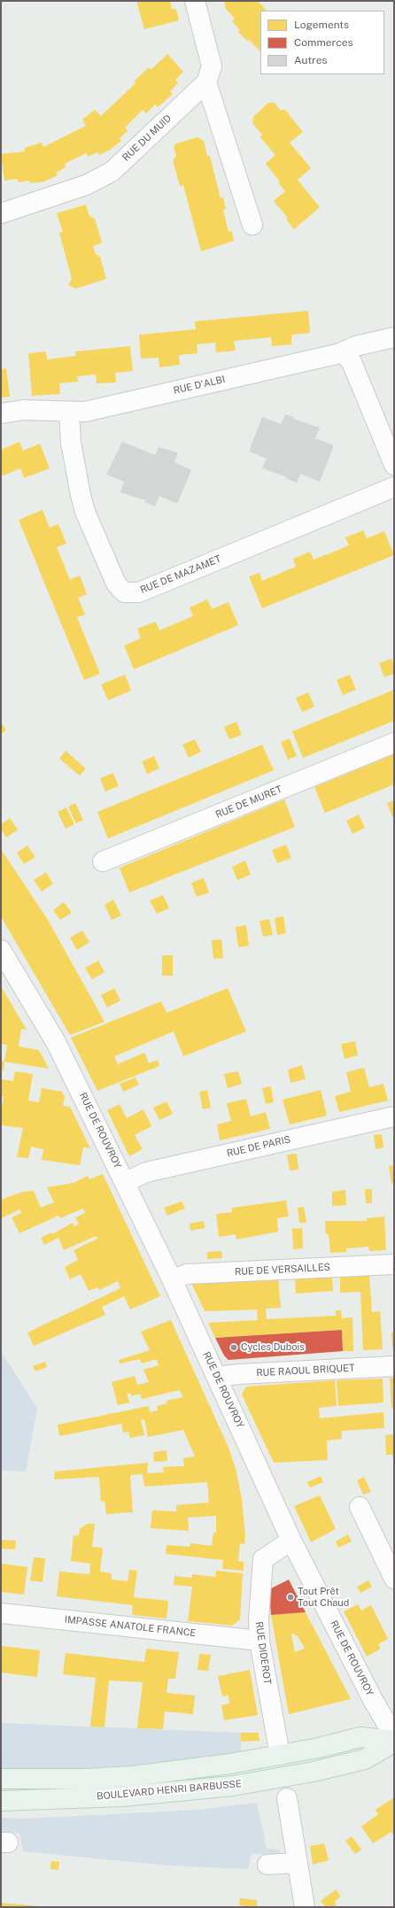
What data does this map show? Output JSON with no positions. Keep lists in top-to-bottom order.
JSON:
{
  "streets": {
    "main road": ["BOULEVARD HENRI BARBUSSE"],
    "street": [
      "RUE DU MUID",
      "RUE D'ALBI",
      "RUE DE MAZAMET",
      "RUE DE MURET",
      "RUE DE ROUVROY",
      "RUE DE PARIS",
      "RUE DE VERSAILLES",
      "RUE RAOUL BRIQUET",
      "IMPASSE ANATOLE FRANCE",
      "RUE DIDEROT"
    ]
  },
  "crossings": [
    ["RUE D'ALBI", "RUE DE MAZAMET"],
    ["RUE DE ROUVROY", "RUE DE PARIS"],
    ["RUE DE ROUVROY", "RUE DE VERSAILLES"],
    ["RUE DE ROUVROY", "RUE RAOUL BRIQUET"],
    ["RUE DE ROUVROY", "RUE DIDEROT"],
    ["IMPASSE ANATOLE FRANCE", "RUE DIDEROT"],
    ["RUE DIDEROT", "BOULEVARD HENRI BARBUSSE"]
  ],
  "places": ["Cycles Dubois", "Tout Prêt Tout Chaud"],
  "legend": ["Logements", "Commerces", "Autres"]
}
